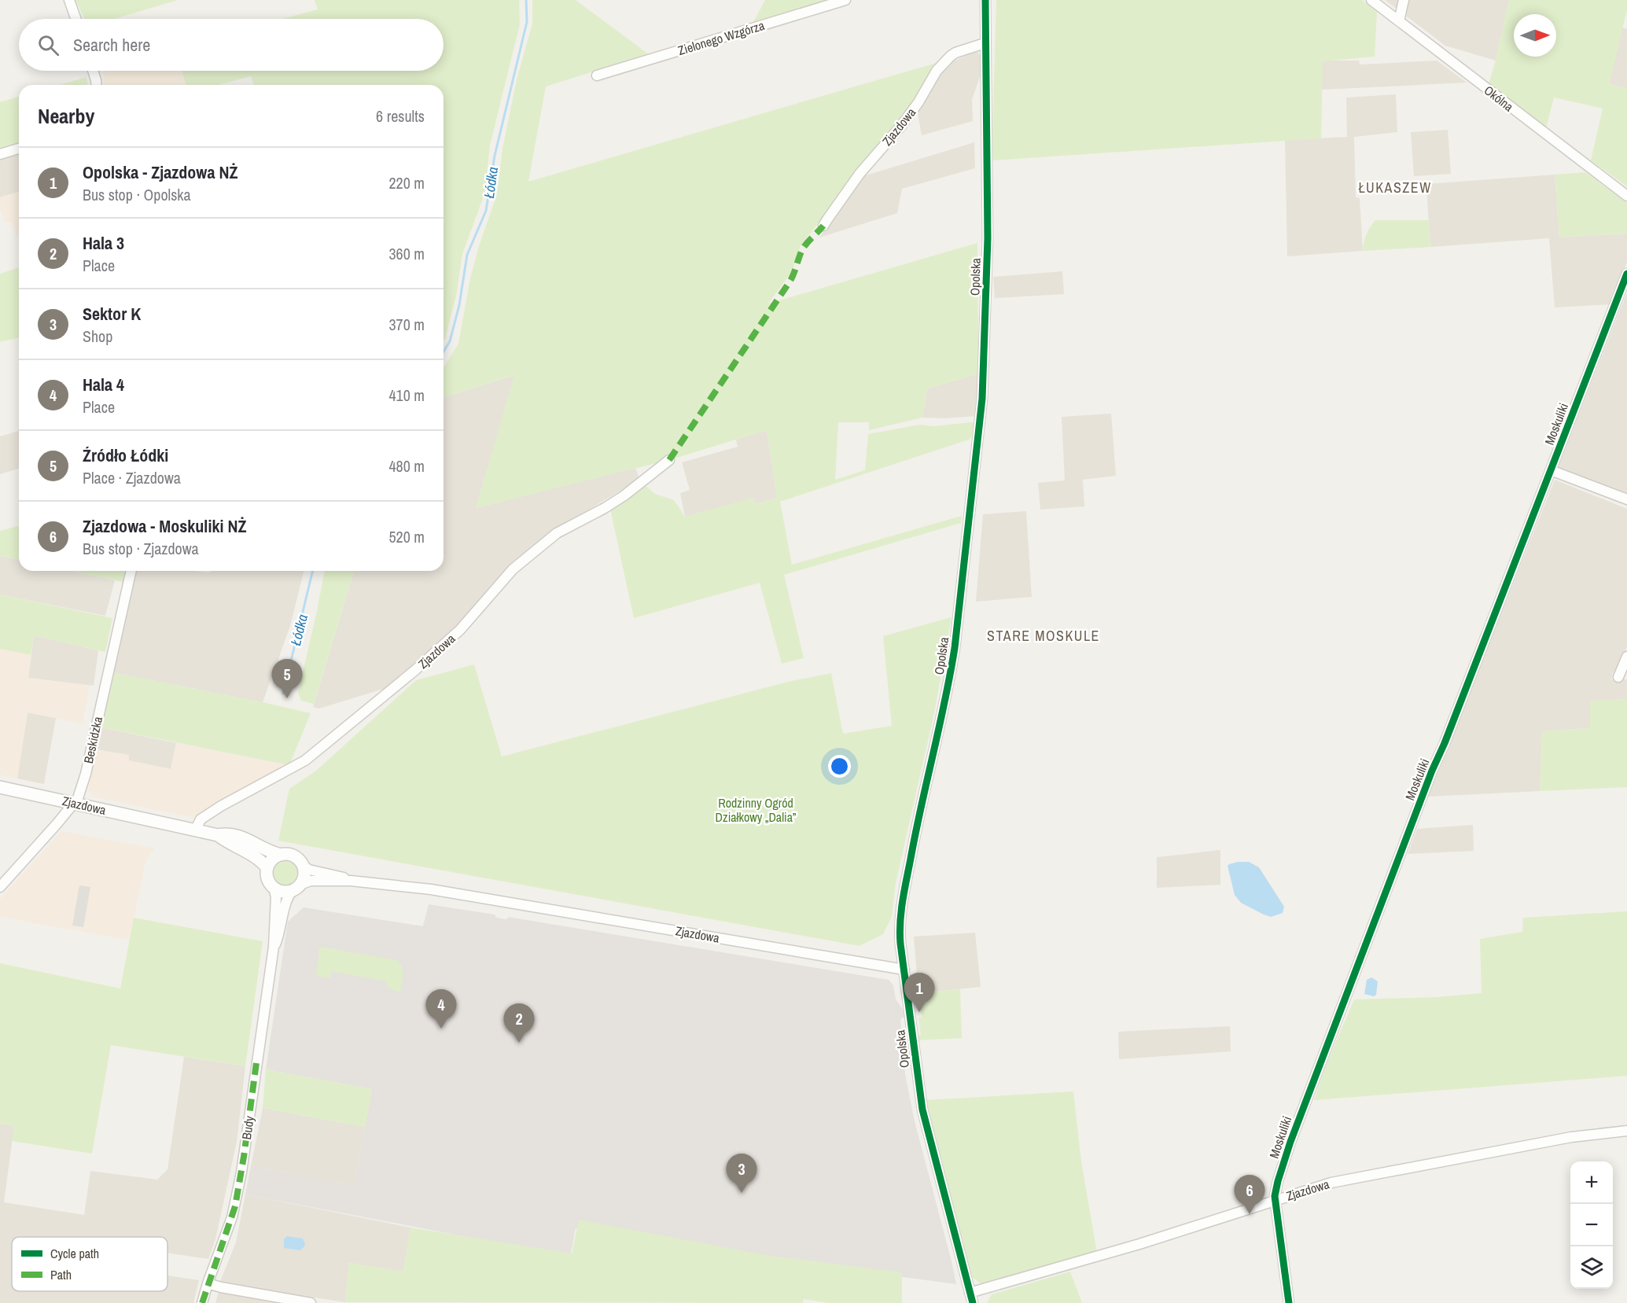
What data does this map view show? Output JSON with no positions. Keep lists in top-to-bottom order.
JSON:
{
  "streets": {
    "street": [
      "Zielonego Wzgórza",
      "Okólna",
      "Zjazdowa",
      "Opolska",
      "Moskuliki",
      "Beskidzka",
      "Budy"
    ]
  },
  "crossings": [
    ["Zjazdowa", "Opolska"],
    ["Zjazdowa", "Moskuliki"],
    ["Zjazdowa", "Beskidzka"],
    ["Zjazdowa", "Budy"]
  ],
  "districts": ["ŁUKASZEW", "STARE MOSKULE"],
  "water": ["Łódka"],
  "parks": ["Rodzinny Ogród Działkowy „Dalia”"],
  "legend": ["Cycle path", "Path"],
  "north": "right",
  "page": {
    "search": "Search here",
    "heading": ["Nearby", "6 results"],
    "list": [
      {
        "mark": "1",
        "name": "Opolska - Zjazdowa NŻ",
        "note": "Bus stop · Opolska",
        "value": "220 m"
      },
      {
        "mark": "2",
        "name": "Hala 3",
        "note": "Place",
        "value": "360 m"
      },
      {
        "mark": "3",
        "name": "Sektor K",
        "note": "Shop",
        "value": "370 m"
      },
      {
        "mark": "4",
        "name": "Hala 4",
        "note": "Place",
        "value": "410 m"
      },
      {
        "mark": "5",
        "name": "Źródło Łódki",
        "note": "Place · Zjazdowa",
        "value": "480 m"
      },
      {
        "mark": "6",
        "name": "Zjazdowa - Moskuliki NŻ",
        "note": "Bus stop · Zjazdowa",
        "value": "520 m"
      }
    ],
    "pins": [
      "5",
      "1",
      "4",
      "2",
      "3",
      "6"
    ],
    "map_buttons": ["+", "−"]
  }
}
